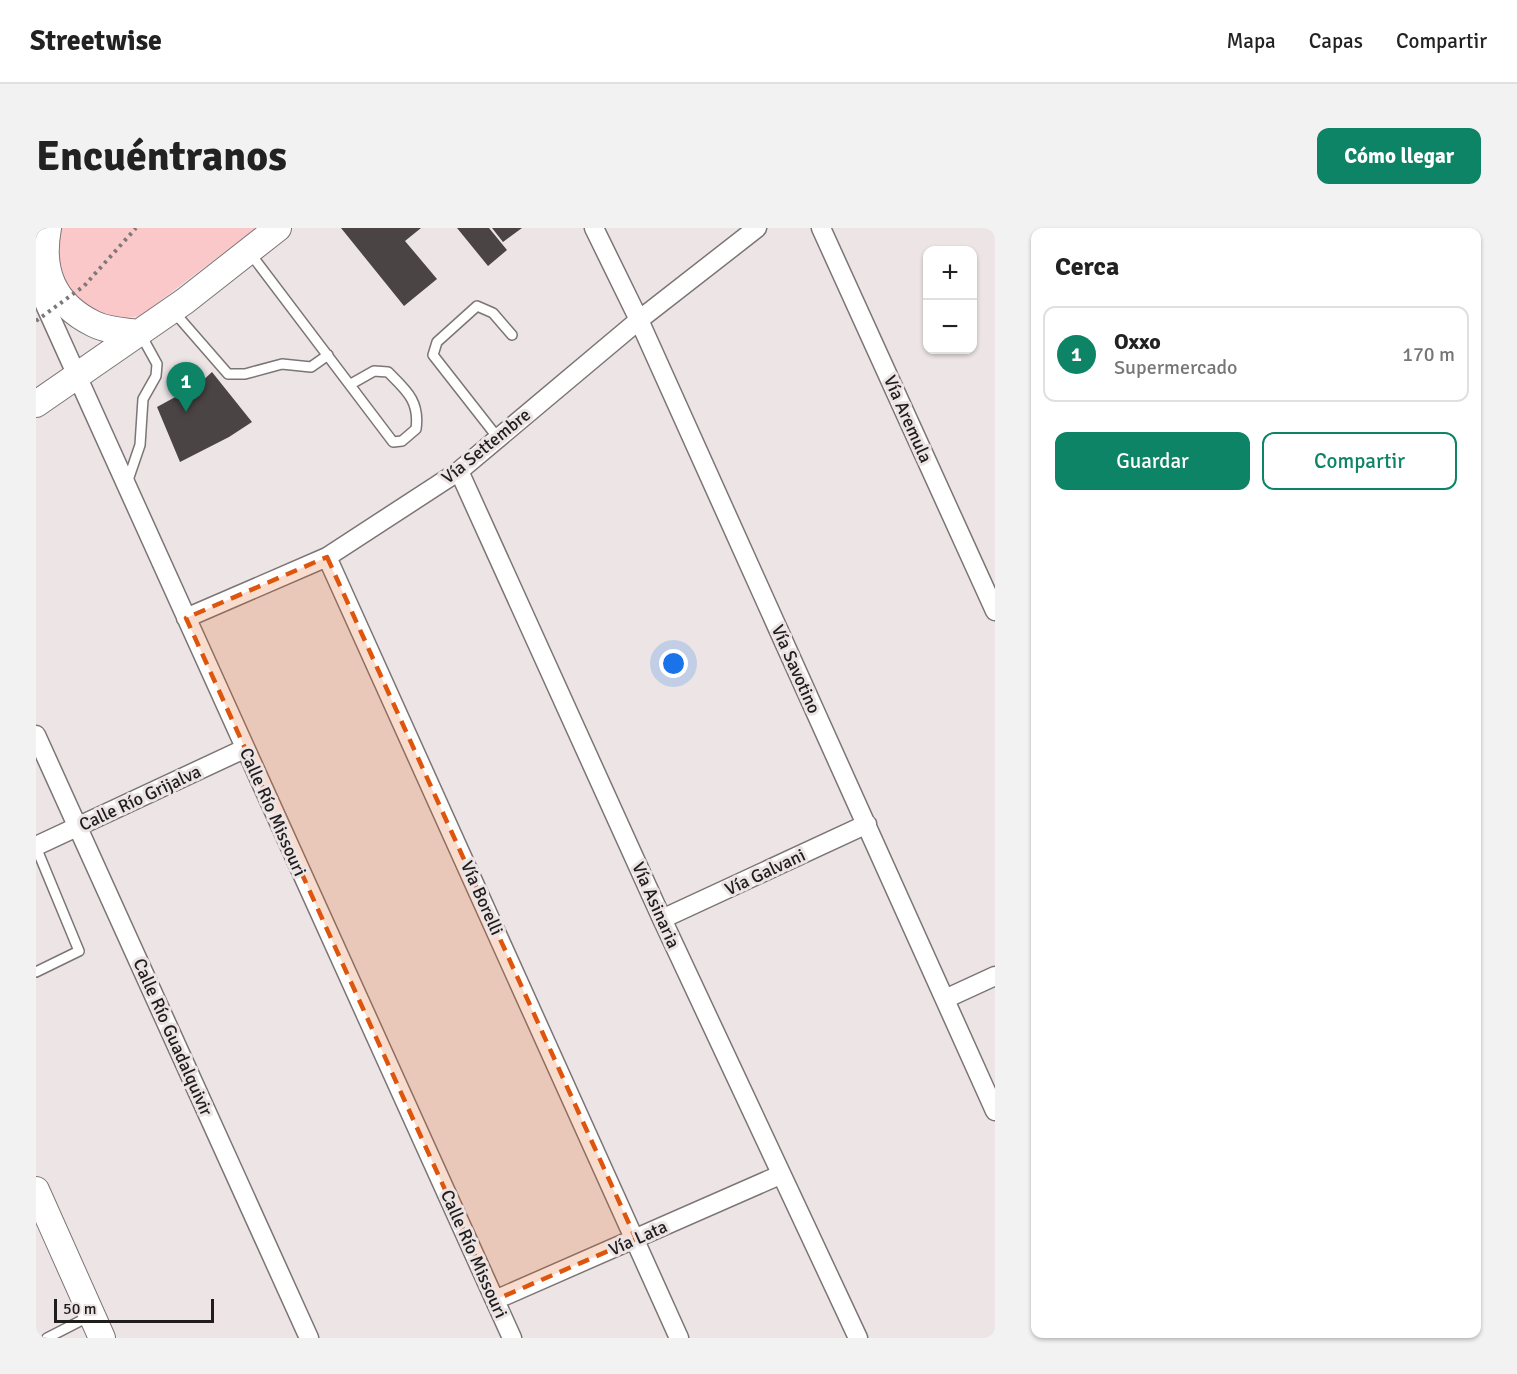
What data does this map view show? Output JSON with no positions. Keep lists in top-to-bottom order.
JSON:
{
  "streets": {
    "street": [
      "Vía Aremula",
      "Vía Settembre",
      "Vía Savotino",
      "Calle Río Grijalva",
      "Calle Río Missouri",
      "Vía Galvani",
      "Vía Borelli",
      "Vía Asinaria",
      "Calle Río Guadalquivir",
      "Vía Lata"
    ]
  },
  "crossings": [
    ["Vía Settembre", "Vía Savotino"],
    ["Vía Settembre", "Calle Río Missouri"],
    ["Vía Settembre", "Vía Borelli"],
    ["Vía Settembre", "Vía Asinaria"],
    ["Vía Savotino", "Vía Galvani"],
    ["Calle Río Grijalva", "Calle Río Missouri"],
    ["Calle Río Grijalva", "Calle Río Guadalquivir"],
    ["Calle Río Missouri", "Vía Lata"],
    ["Vía Galvani", "Vía Asinaria"],
    ["Vía Borelli", "Vía Lata"],
    ["Vía Asinaria", "Vía Lata"]
  ],
  "scale_bar": "50 m",
  "page": {
    "header": "Streetwise",
    "nav": ["Mapa", "Capas", "Compartir"],
    "buttons": [
      "Cómo llegar",
      ["Guardar", "Compartir"]
    ],
    "title": "Encuéntranos",
    "heading": "Cerca",
    "map_buttons": ["+", "−"],
    "list": [
      {
        "mark": "1",
        "name": "Oxxo",
        "note": "Supermercado",
        "value": "170 m"
      }
    ],
    "pins": "1",
    "scale": "50 m"
  }
}
